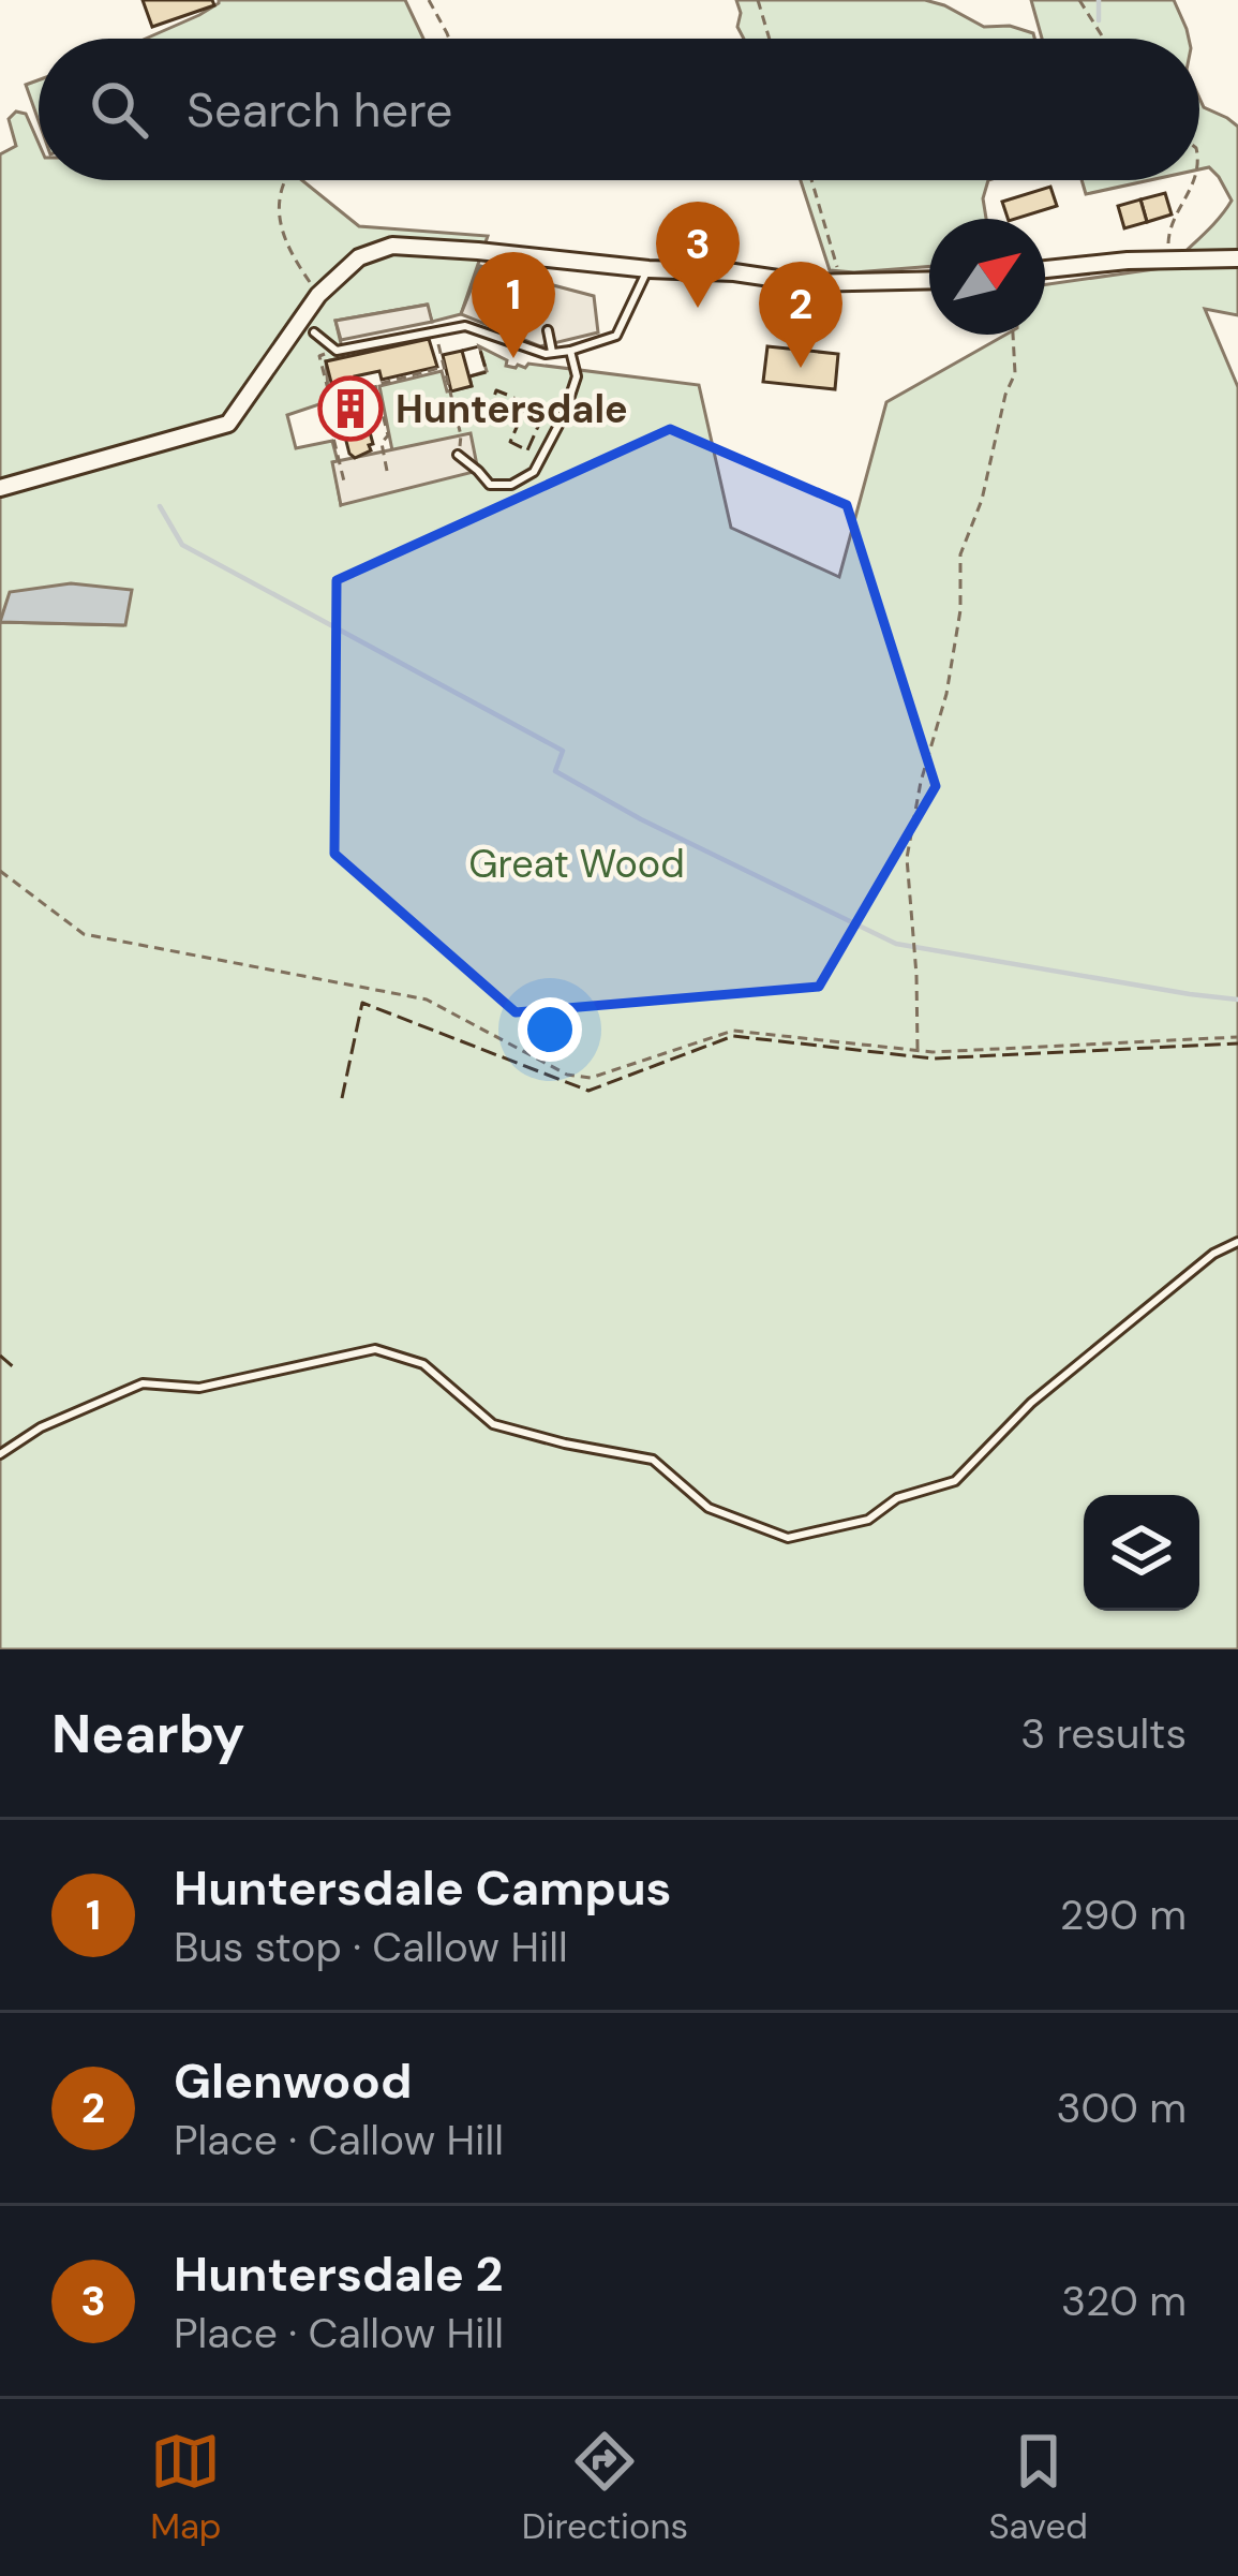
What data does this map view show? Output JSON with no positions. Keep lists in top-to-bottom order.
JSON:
{
  "parks": ["Great Wood"],
  "places": {
    "building": ["Huntersdale"]
  },
  "north": "top right",
  "page": {
    "search": "Search here",
    "pins": ["3", "1", "2"],
    "heading": ["Nearby", "3 results"],
    "list": [
      {
        "mark": "1",
        "name": "Huntersdale Campus",
        "note": "Bus stop · Callow Hill",
        "value": "290 m"
      },
      {
        "mark": "2",
        "name": "Glenwood",
        "note": "Place · Callow Hill",
        "value": "300 m"
      },
      {
        "mark": "3",
        "name": "Huntersdale 2",
        "note": "Place · Callow Hill",
        "value": "320 m"
      }
    ],
    "nav": ["Map", "Directions", "Saved"]
  }
}
